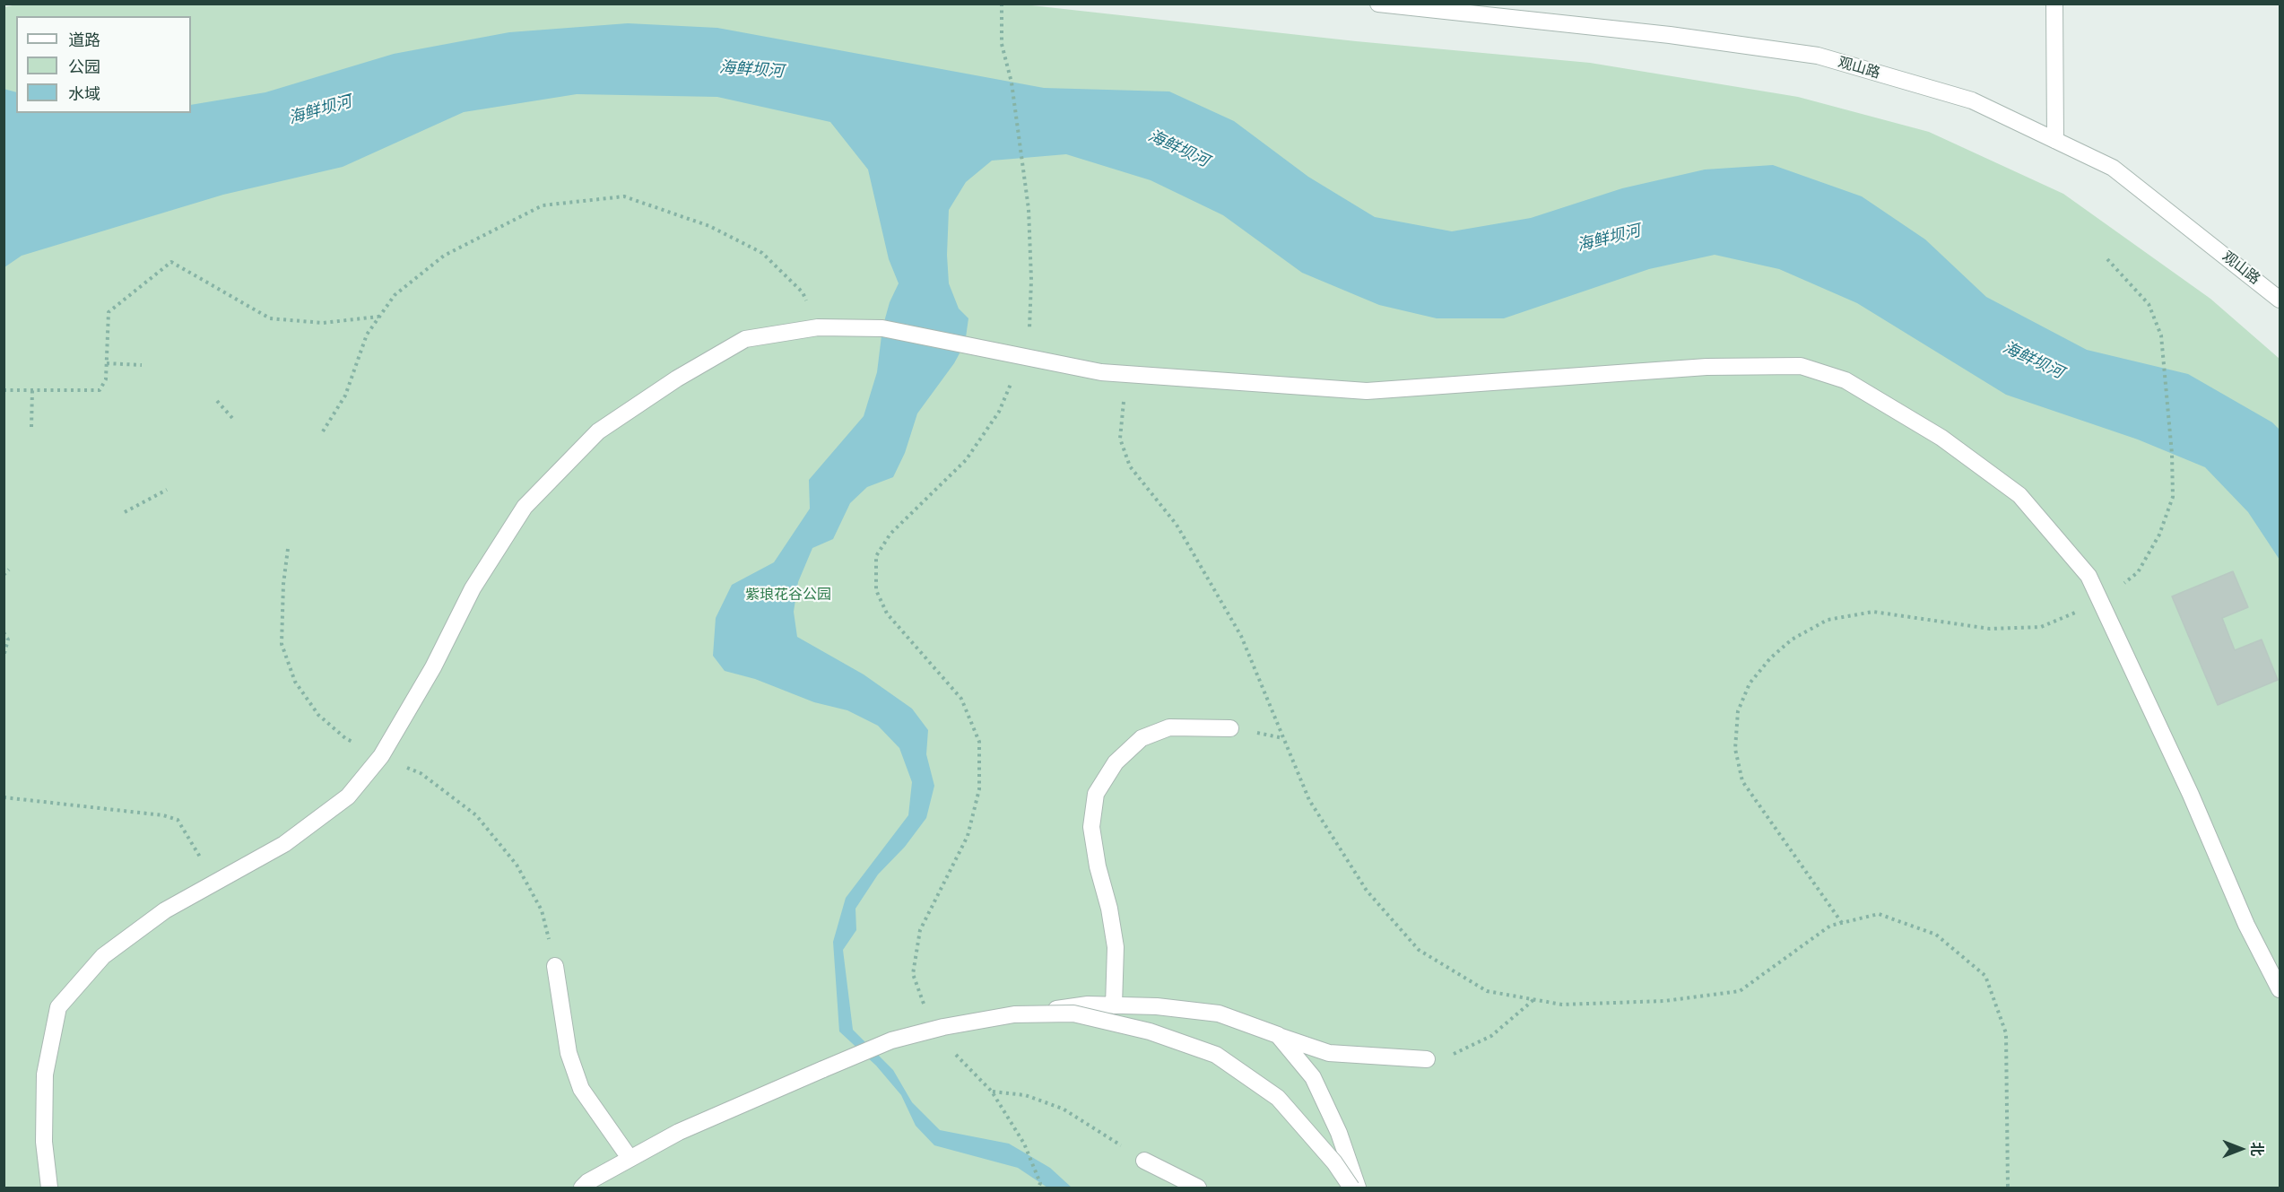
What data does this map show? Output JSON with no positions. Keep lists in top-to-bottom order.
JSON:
{
  "streets": {
    "street": ["观山路"]
  },
  "water": ["海鲜坝河"],
  "parks": ["紫琅花谷公园"],
  "legend": ["道路", "公园", "水域"],
  "north": "right"
}
